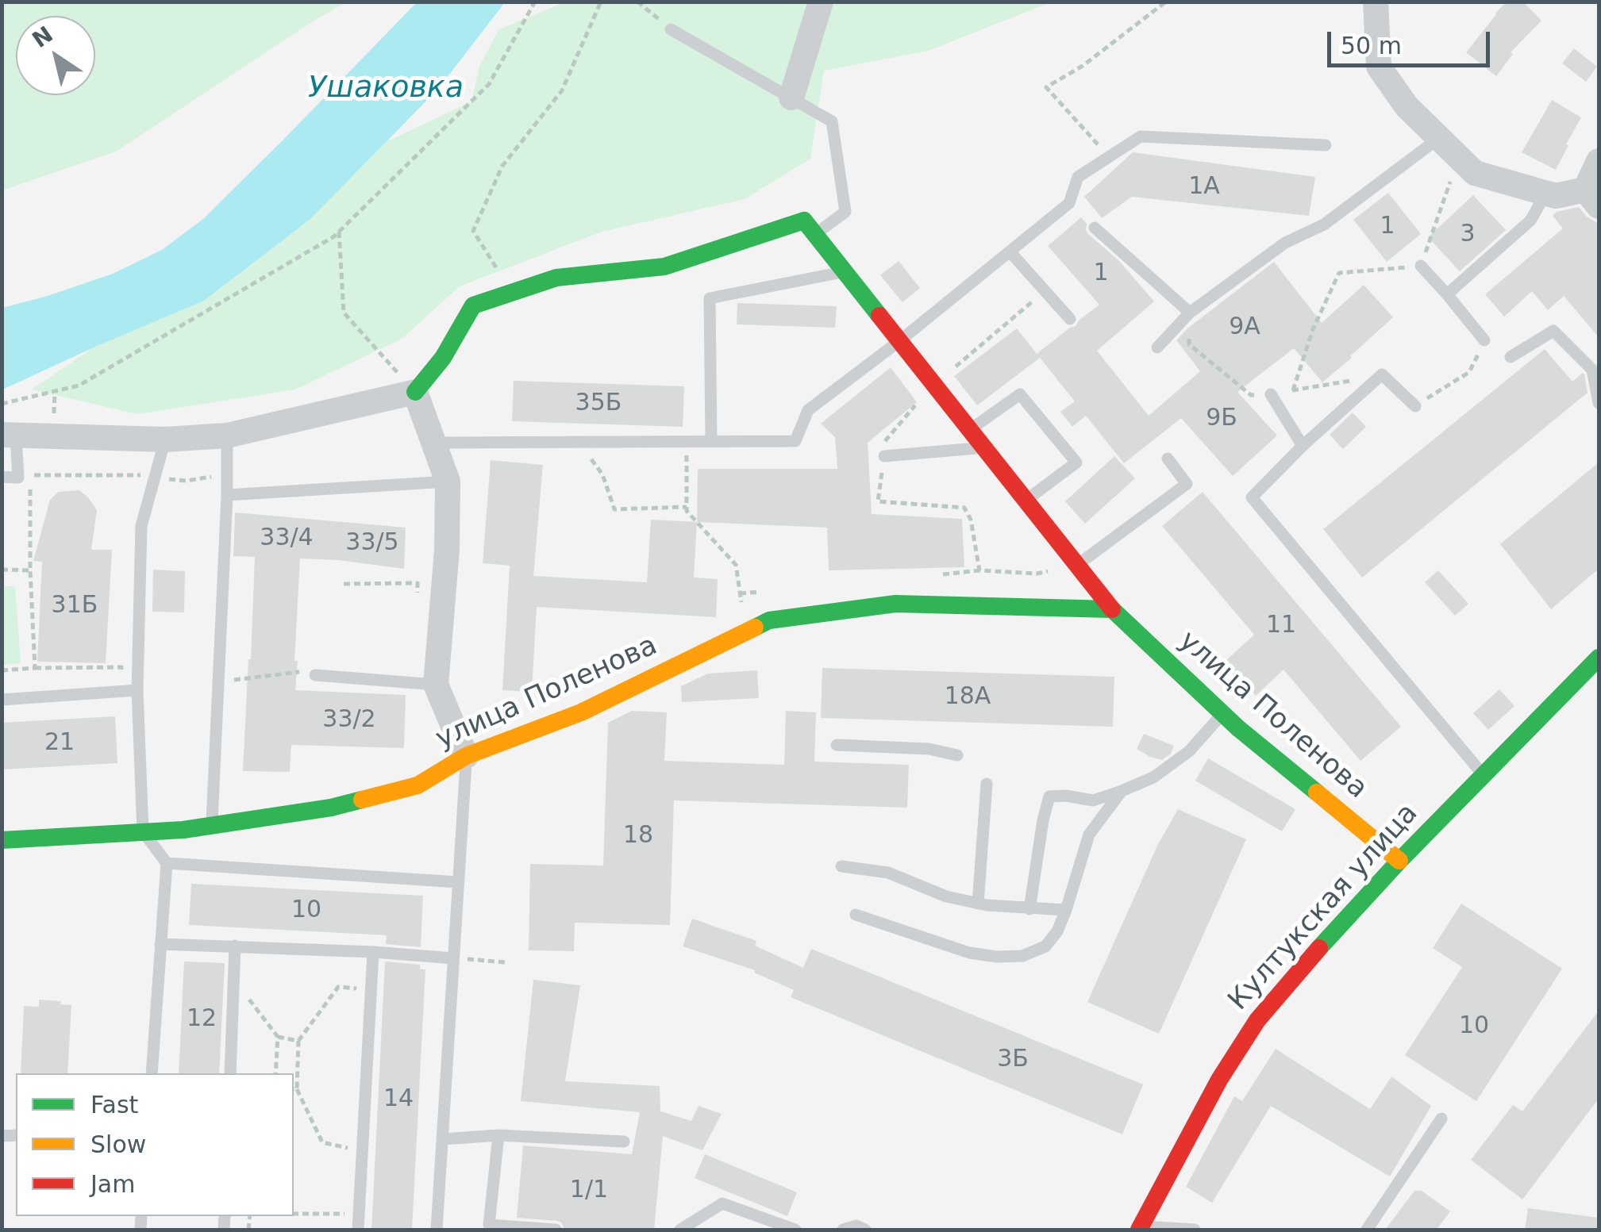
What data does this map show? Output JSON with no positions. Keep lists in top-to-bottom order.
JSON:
{
  "streets": {
    "street": ["улица Поленова", "Култукская улица"]
  },
  "crossings": [
    ["улица Поленова", "Култукская улица"]
  ],
  "water": ["Ушаковка"],
  "house_numbers": [
    "1А",
    "1",
    "3",
    "1",
    "9А",
    "35Б",
    "9Б",
    "33/4",
    "33/5",
    "31Б",
    "11",
    "18А",
    "33/2",
    "21",
    "18",
    "10",
    "12",
    "10",
    "3Б",
    "14",
    "1/1"
  ],
  "legend": ["Fast", "Slow", "Jam"],
  "scale_bar": "50 m",
  "north": "top left"
}
